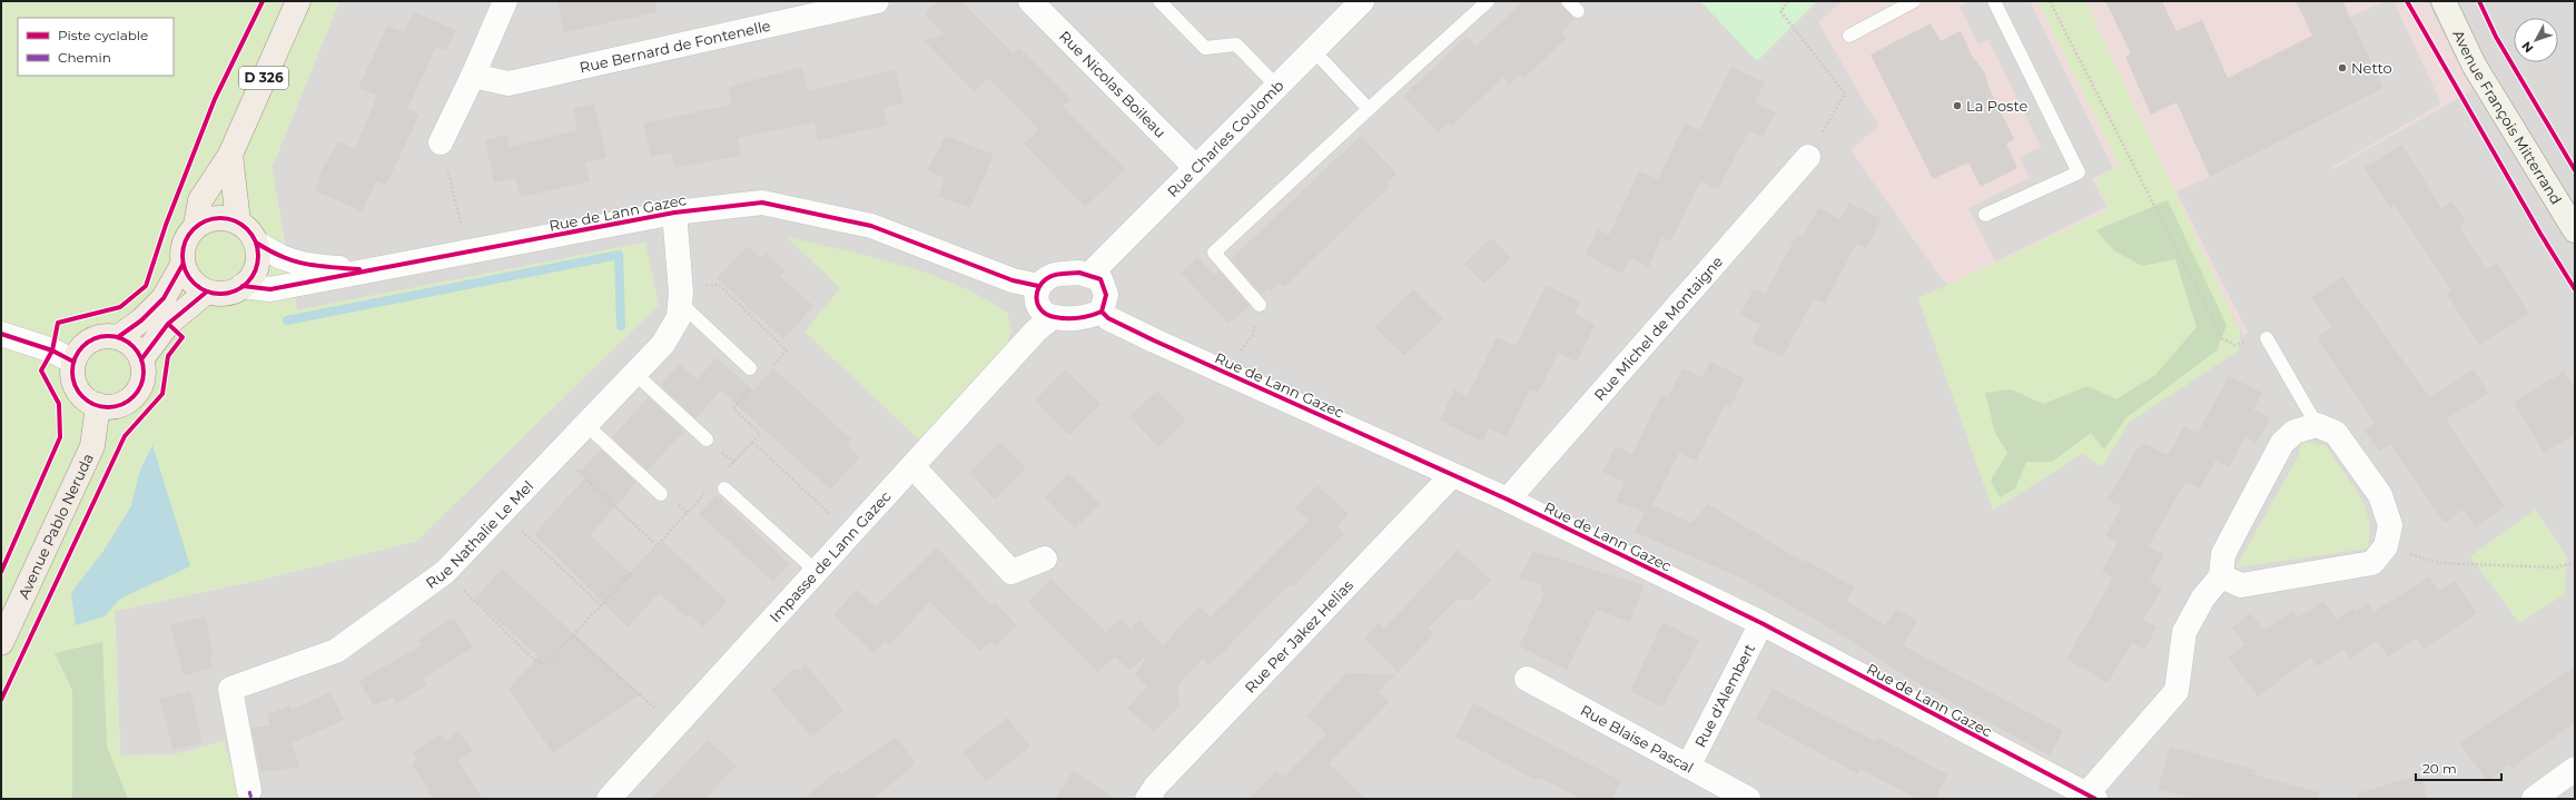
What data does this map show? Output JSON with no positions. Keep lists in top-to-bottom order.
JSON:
{
  "streets": {
    "main road": ["D 326", "Avenue François Mitterrand", "Avenue Pablo Neruda"],
    "street": [
      "Rue Bernard de Fontenelle",
      "Rue Nicolas Boileau",
      "Rue Charles Coulomb",
      "Rue de Lann Gazec",
      "Rue Michel de Montaigne",
      "Rue Nathalie Le Mel",
      "Impasse de Lann Gazec",
      "Rue Per Jakez Helias",
      "Rue d'Alembert",
      "Rue Blaise Pascal"
    ]
  },
  "crossings": [
    ["Rue Nicolas Boileau", "Rue Charles Coulomb"],
    ["Rue Charles Coulomb", "Rue de Lann Gazec"],
    ["Rue Charles Coulomb", "Impasse de Lann Gazec"],
    ["Rue de Lann Gazec", "Rue Michel de Montaigne"],
    ["Rue de Lann Gazec", "Rue Nathalie Le Mel"],
    ["Rue de Lann Gazec", "Impasse de Lann Gazec"],
    ["Rue de Lann Gazec", "Rue Per Jakez Helias"],
    ["Rue de Lann Gazec", "Rue d'Alembert"],
    ["Rue d'Alembert", "Rue Blaise Pascal"]
  ],
  "places": ["Netto", "La Poste"],
  "legend": ["Piste cyclable", "Chemin"],
  "scale_bar": "20 m",
  "north": "bottom left"
}
